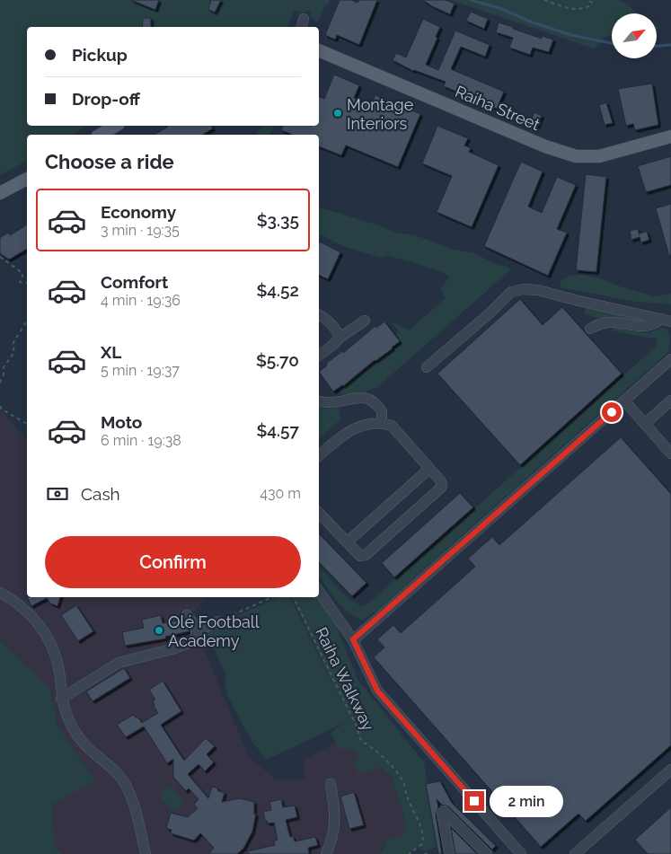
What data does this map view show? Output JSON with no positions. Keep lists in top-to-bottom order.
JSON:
{
  "streets": {
    "main road": ["Raiha Street"],
    "path": ["Raiha Walkway"]
  },
  "places": ["Montage Interiors", "Olé Football Academy"],
  "north": "top right",
  "page": {
    "banner": ["Pickup", "Drop-off"],
    "heading": "Choose a ride",
    "list": [
      {
        "name": "Economy",
        "note": "3 min · 19:35",
        "value": "$3.35"
      },
      {
        "name": "Comfort",
        "note": "4 min · 19:36",
        "value": "$4.52"
      },
      {
        "name": "XL",
        "note": "5 min · 19:37",
        "value": "$5.70"
      },
      {
        "name": "Moto",
        "note": "6 min · 19:38",
        "value": "$4.57"
      }
    ],
    "pay": ["Cash", "430 m"],
    "buttons": "Confirm",
    "bubble": "2 min"
  }
}
